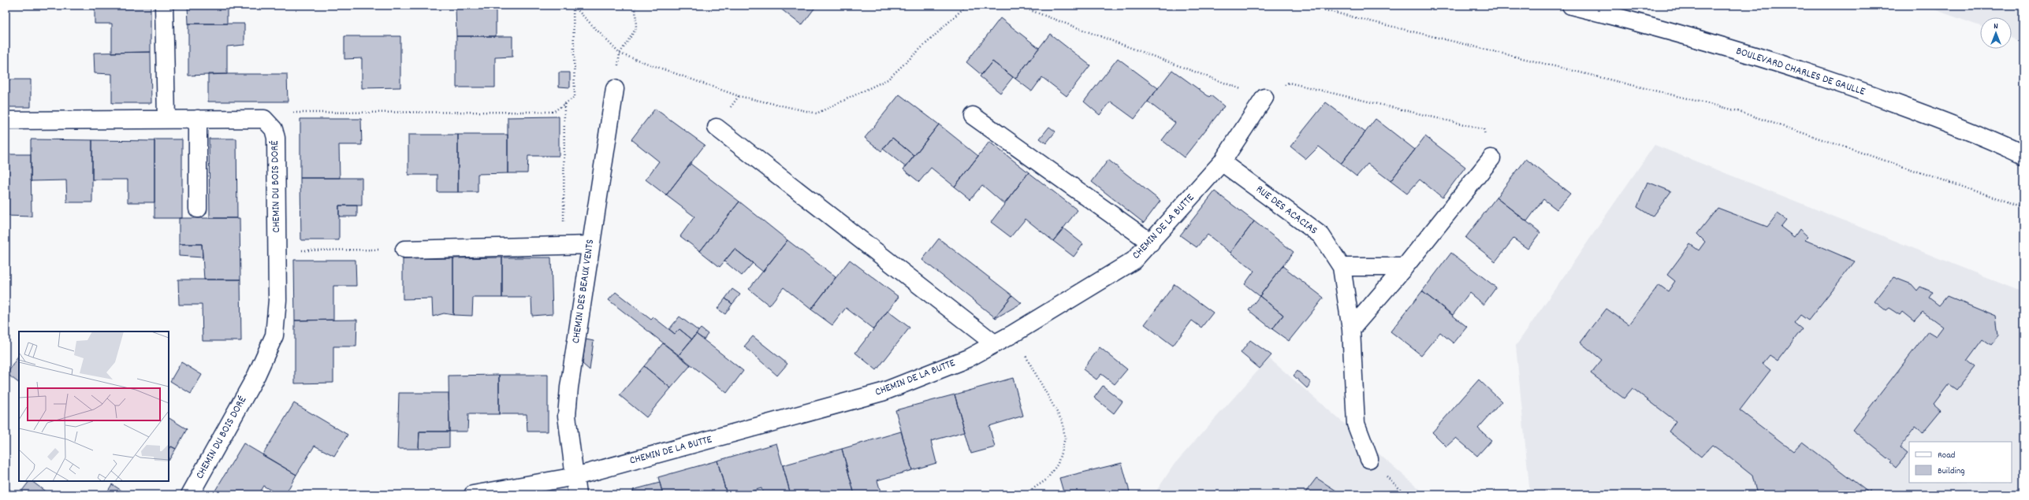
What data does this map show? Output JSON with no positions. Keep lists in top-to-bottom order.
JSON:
{
  "streets": {
    "street": [
      "BOULEVARD CHARLES DE GAULLE",
      "CHEMIN DU BOIS DORÉ",
      "RUE DES ACACIAS",
      "CHEMIN DE LA BUTTE",
      "CHEMIN DES BEAUX VENTS"
    ]
  },
  "crossings": [
    ["RUE DES ACACIAS", "CHEMIN DE LA BUTTE"],
    ["CHEMIN DE LA BUTTE", "CHEMIN DES BEAUX VENTS"]
  ],
  "legend": ["Road", "Building"],
  "north": "top"
}
